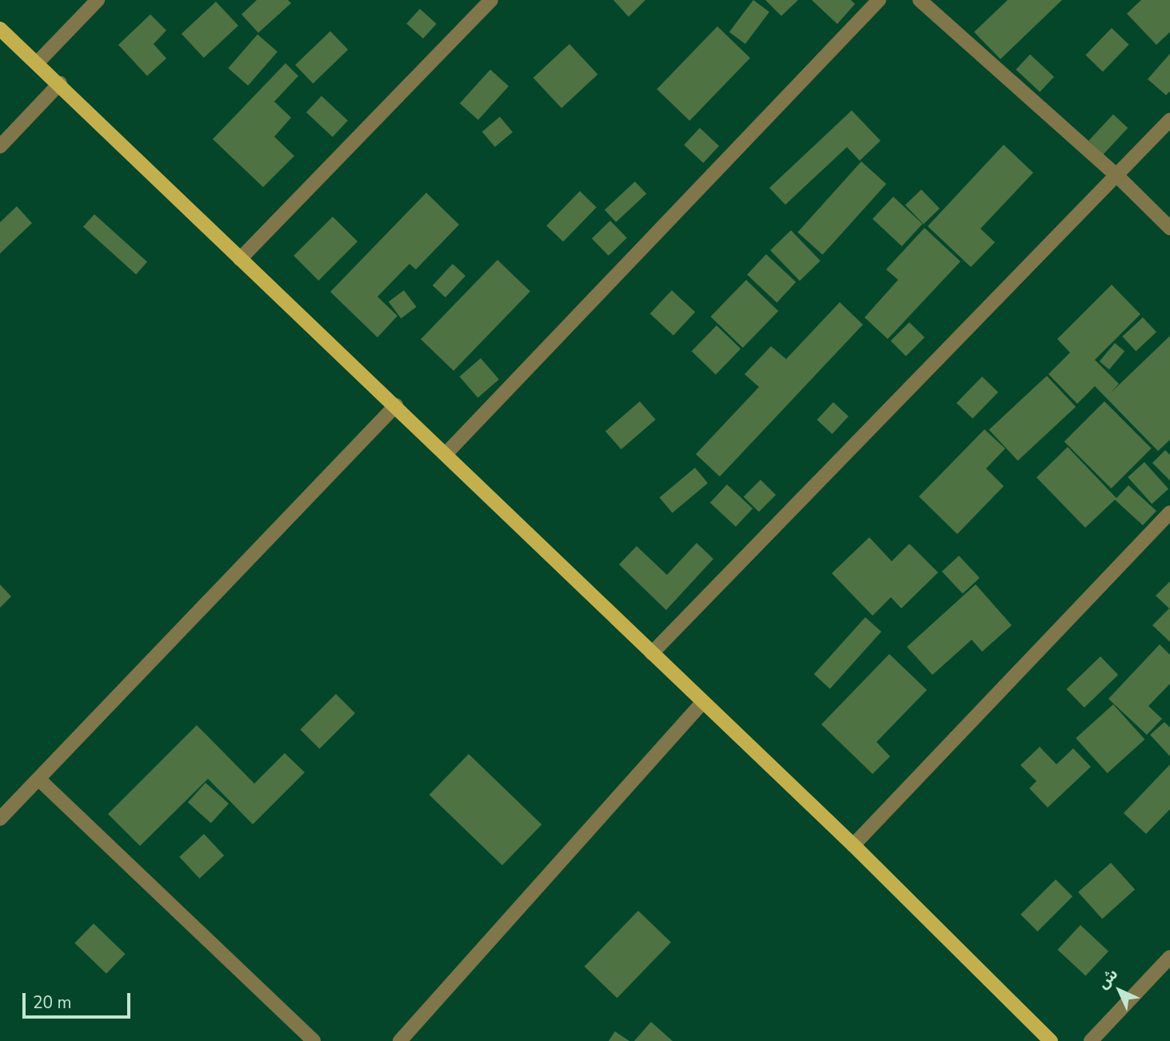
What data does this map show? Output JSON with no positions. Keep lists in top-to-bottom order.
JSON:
{
  "scale_bar": "20 m",
  "north": "top left"
}
